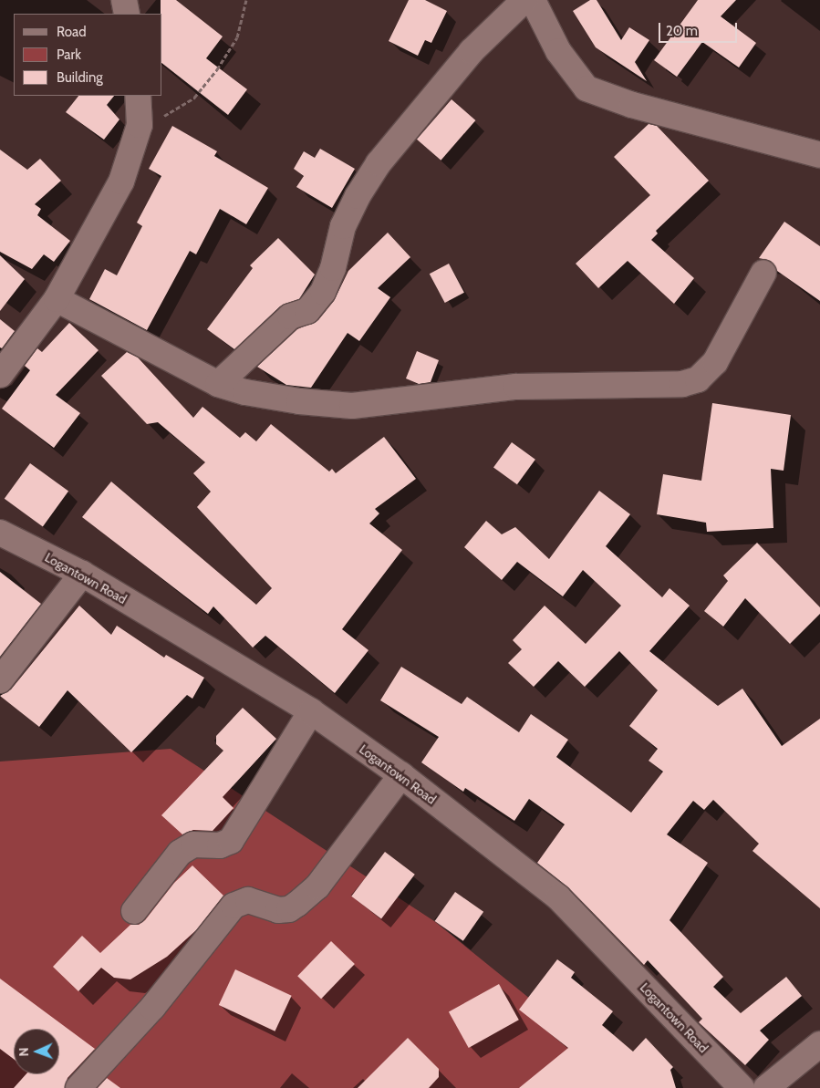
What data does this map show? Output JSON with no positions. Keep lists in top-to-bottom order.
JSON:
{
  "streets": {
    "street": ["Logantown Road"]
  },
  "legend": ["Road", "Park", "Building"],
  "scale_bar": "20 m",
  "north": "left"
}
